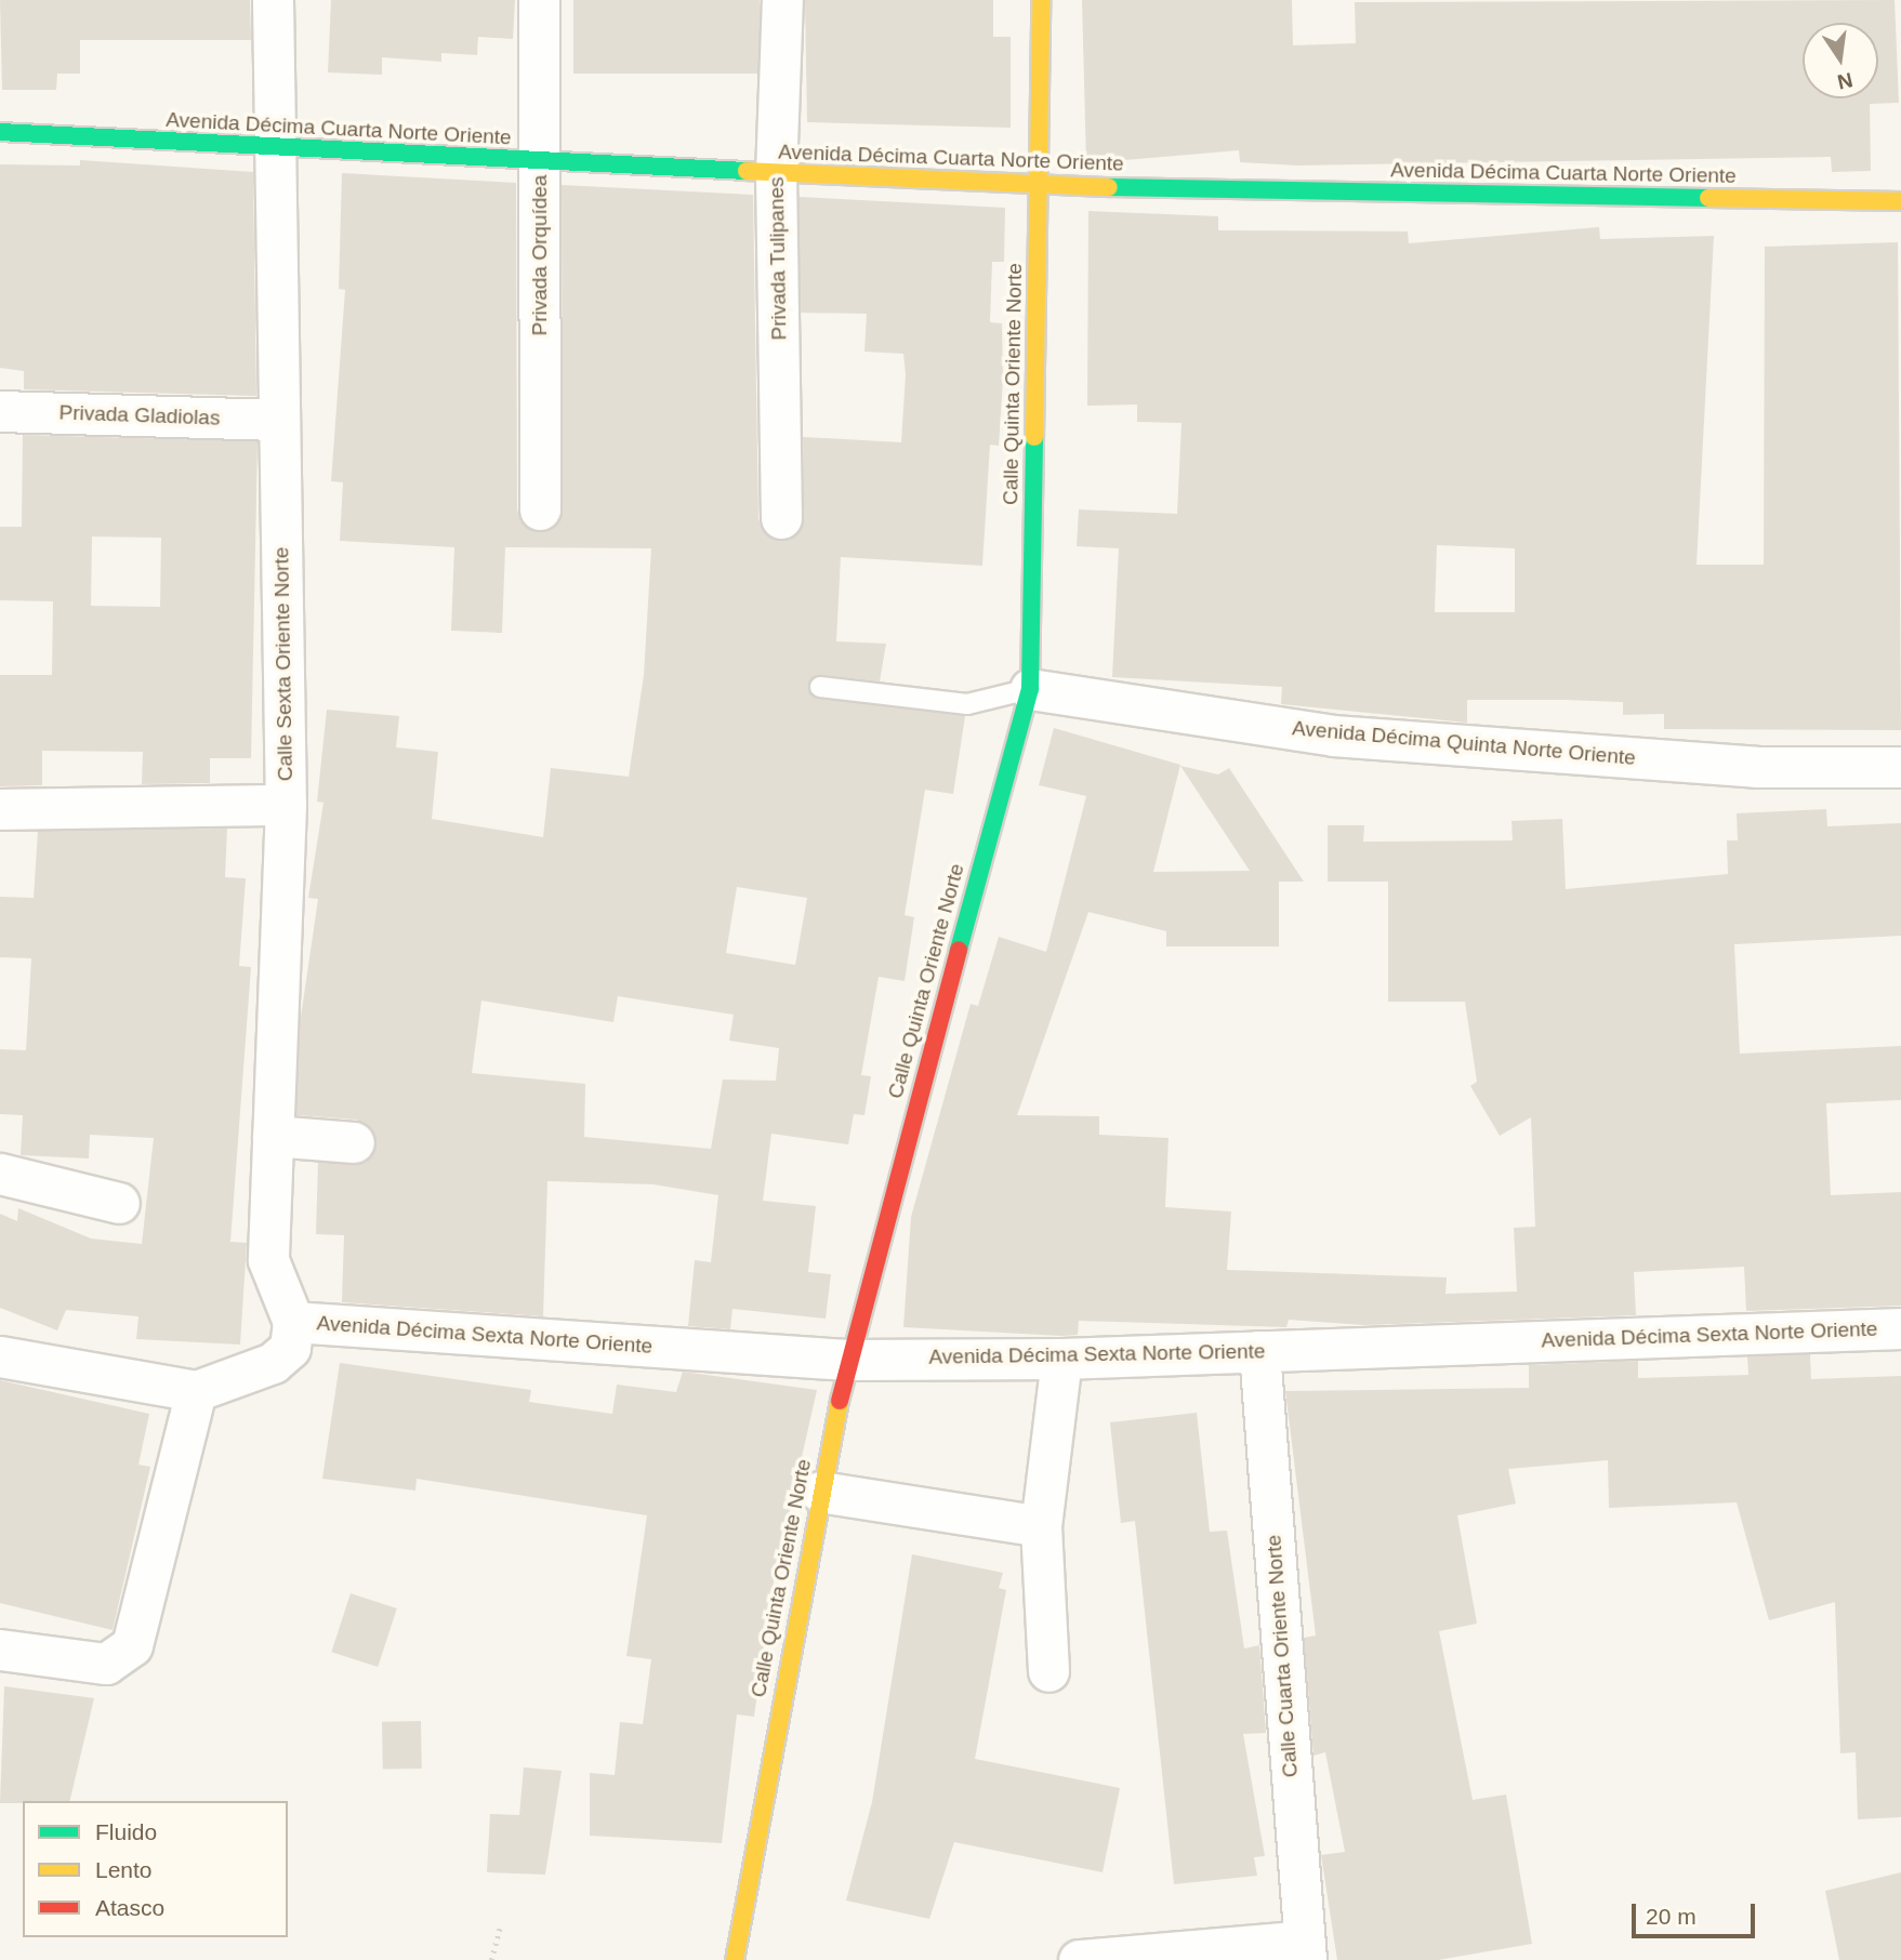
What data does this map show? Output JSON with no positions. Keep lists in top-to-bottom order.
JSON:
{
  "streets": {
    "street": [
      "Avenida Décima Cuarta Norte Oriente",
      "Privada Orquídea",
      "Privada Tulipanes",
      "Calle Quinta Oriente Norte",
      "Privada Gladiolas",
      "Calle Sexta Oriente Norte",
      "Avenida Décima Quinta Norte Oriente",
      "Avenida Décima Sexta Norte Oriente",
      "Calle Cuarta Oriente Norte"
    ]
  },
  "crossings": [
    ["Avenida Décima Cuarta Norte Oriente", "Privada Orquídea"],
    ["Avenida Décima Cuarta Norte Oriente", "Privada Tulipanes"],
    ["Avenida Décima Cuarta Norte Oriente", "Calle Quinta Oriente Norte"],
    ["Avenida Décima Cuarta Norte Oriente", "Calle Sexta Oriente Norte"],
    ["Calle Quinta Oriente Norte", "Avenida Décima Quinta Norte Oriente"],
    ["Calle Quinta Oriente Norte", "Avenida Décima Sexta Norte Oriente"],
    ["Privada Gladiolas", "Calle Sexta Oriente Norte"],
    ["Calle Sexta Oriente Norte", "Avenida Décima Sexta Norte Oriente"],
    ["Avenida Décima Sexta Norte Oriente", "Calle Cuarta Oriente Norte"]
  ],
  "legend": ["Fluido", "Lento", "Atasco"],
  "scale_bar": "20 m",
  "north": "bottom"
}
